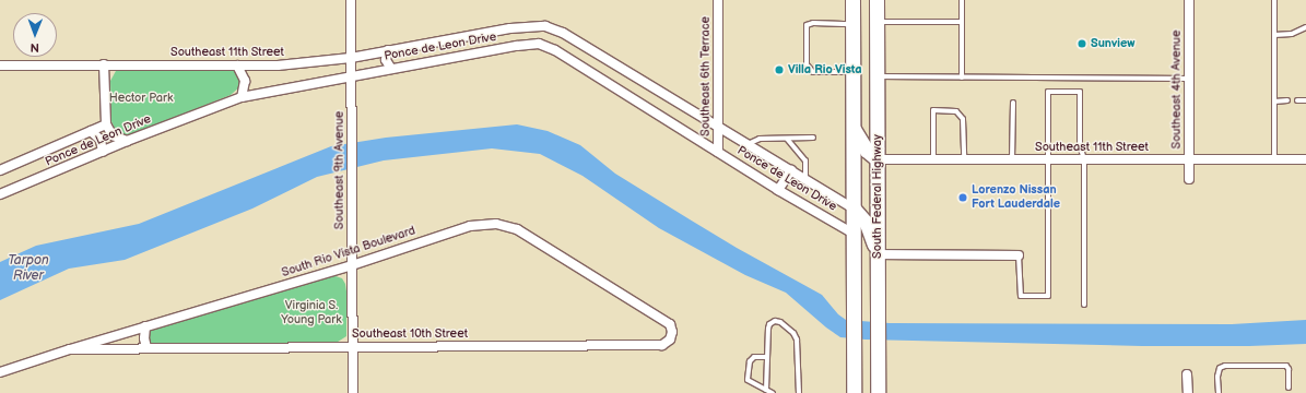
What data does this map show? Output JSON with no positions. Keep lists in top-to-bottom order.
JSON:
{
  "streets": {
    "main road": ["South Federal Highway"],
    "street": [
      "Ponce de Leon Drive",
      "Southeast 11th Street",
      "Southeast 6th Terrace",
      "Southeast 4th Avenue",
      "Southeast 9th Avenue",
      "South Rio Vista Boulevard",
      "Southeast 10th Street"
    ]
  },
  "crossings": [
    ["Ponce de Leon Drive", "Southeast 11th Street"],
    ["Ponce de Leon Drive", "Southeast 6th Terrace"],
    ["Ponce de Leon Drive", "Southeast 9th Avenue"],
    ["Ponce de Leon Drive", "South Federal Highway"],
    ["Southeast 11th Street", "Southeast 4th Avenue"],
    ["Southeast 11th Street", "Southeast 9th Avenue"],
    ["Southeast 11th Street", "South Federal Highway"],
    ["Southeast 9th Avenue", "South Rio Vista Boulevard"],
    ["Southeast 9th Avenue", "Southeast 10th Street"],
    ["South Rio Vista Boulevard", "Southeast 10th Street"]
  ],
  "water": ["Tarpon River"],
  "parks": ["Hector Park", "Virginia S. Young Park"],
  "places": ["Sunview", "Villa Rio Vista", "Lorenzo Nissan Fort Lauderdale"],
  "north": "bottom"
}
